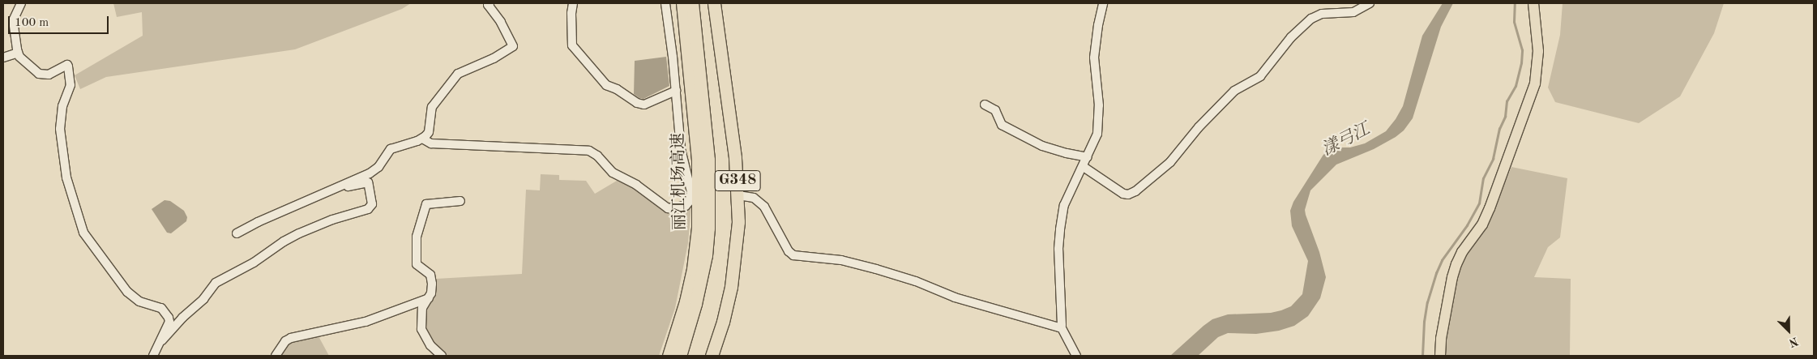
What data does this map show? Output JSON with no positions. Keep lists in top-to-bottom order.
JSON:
{
  "streets": {
    "highway": ["G348", "丽江机场高速"]
  },
  "water": ["漾弓江"],
  "scale_bar": "100 m",
  "north": "bottom right"
}
